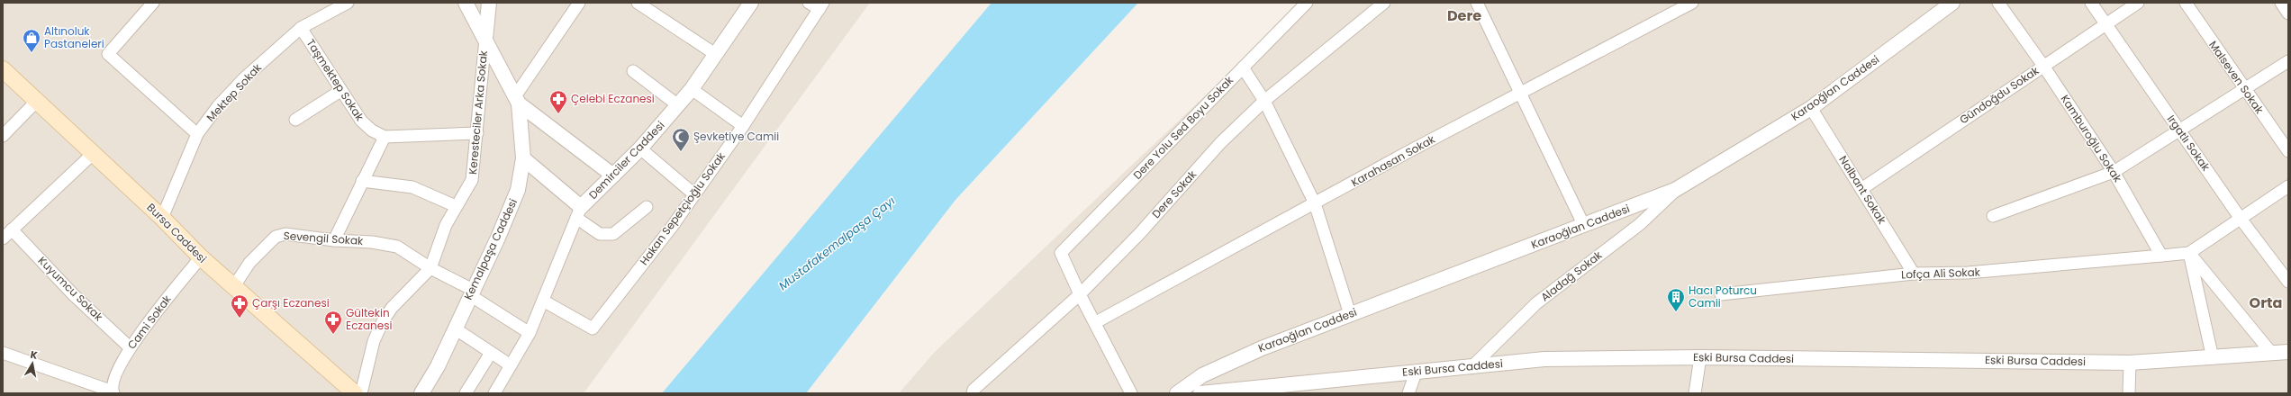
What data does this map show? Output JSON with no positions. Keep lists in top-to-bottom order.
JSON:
{
  "streets": {
    "main road": ["Bursa Caddesi"],
    "street": [
      "Malseven Sokak",
      "Taşmektep Sokak",
      "Karaoğlan Caddesi",
      "Mektep Sokak",
      "Gündoğdu Sokak",
      "Keresteciler Arka Sokak",
      "Dere Yolu Sed Boyu Sokak",
      "Kamburoğlu Sokak",
      "Irgatlı Sokak",
      "Demirciler Caddesi",
      "Karahasan Sokak",
      "Nalbant Sokak",
      "Dere Sokak",
      "Hakan Sepetçioğlu Sokak",
      "Sevengil Sokak",
      "Kemalpaşa Caddesi",
      "Lofça Ali Sokak",
      "Aladağ Sokak",
      "Kuyumcu Sokak",
      "Cami Sokak",
      "Eski Bursa Caddesi"
    ]
  },
  "crossings": [
    ["Taşmektep Sokak", "Mektep Sokak"],
    ["Karaoğlan Caddesi", "Nalbant Sokak"],
    ["Karaoğlan Caddesi", "Aladağ Sokak"],
    ["Mektep Sokak", "Bursa Caddesi"],
    ["Gündoğdu Sokak", "Kamburoğlu Sokak"],
    ["Gündoğdu Sokak", "Irgatlı Sokak"],
    ["Gündoğdu Sokak", "Nalbant Sokak"],
    ["Keresteciler Arka Sokak", "Sevengil Sokak"],
    ["Keresteciler Arka Sokak", "Kemalpaşa Caddesi"],
    ["Dere Yolu Sed Boyu Sokak", "Dere Sokak"],
    ["Kamburoğlu Sokak", "Lofça Ali Sokak"],
    ["Demirciler Caddesi", "Hakan Sepetçioğlu Sokak"],
    ["Demirciler Caddesi", "Sevengil Sokak"],
    ["Nalbant Sokak", "Lofça Ali Sokak"],
    ["Bursa Caddesi", "Sevengil Sokak"],
    ["Bursa Caddesi", "Cami Sokak"],
    ["Sevengil Sokak", "Kemalpaşa Caddesi"],
    ["Aladağ Sokak", "Eski Bursa Caddesi"],
    ["Kuyumcu Sokak", "Cami Sokak"]
  ],
  "districts": ["Dere", "Orta"],
  "water": ["Mustafakemalpaşa Çayı"],
  "places": {
    "shop": ["Altınoluk Pastaneleri"],
    "pharmacy": ["Çelebi Eczanesi", "Çarşı Eczanesi", "Gültekin Eczanesi"],
    "mosque": ["Şevketiye Camii"],
    "building": ["Hacı Poturcu Camii"]
  },
  "north": "top"
}
